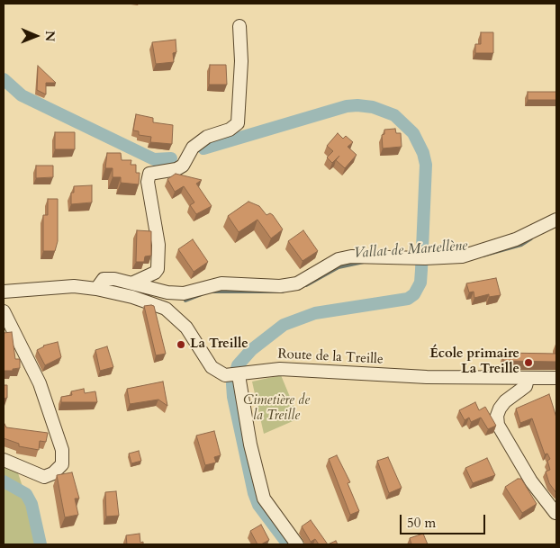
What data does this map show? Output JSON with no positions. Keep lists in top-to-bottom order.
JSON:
{
  "streets": {
    "street": ["Route de la Treille"]
  },
  "water": ["Vallat de Martellène"],
  "parks": ["Cimetière de la Treille"],
  "places": ["La Treille", "École primaire La Treille"],
  "scale_bar": "50 m",
  "north": "right"
}
